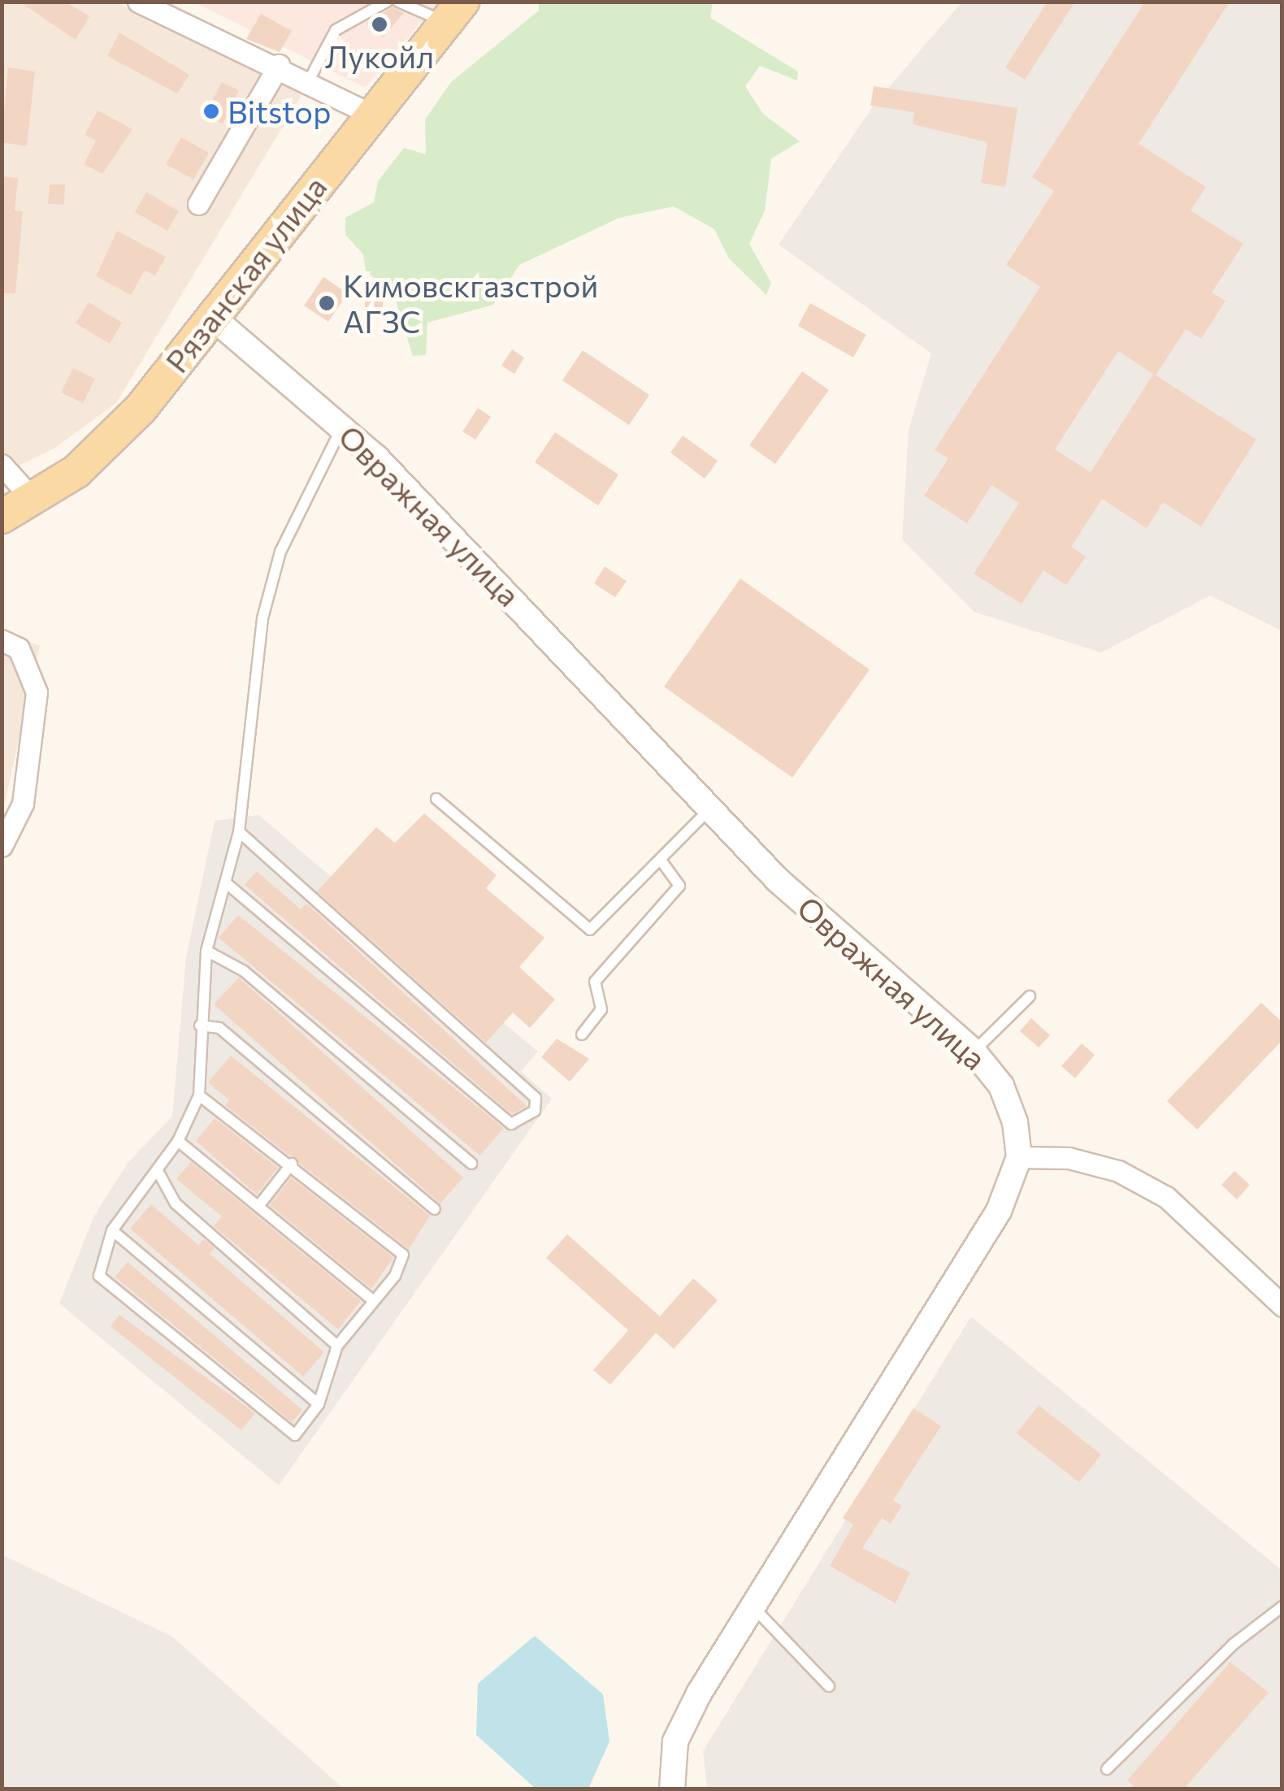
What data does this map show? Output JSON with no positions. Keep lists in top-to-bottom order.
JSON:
{
  "streets": {
    "main road": ["Рязанская улица"],
    "street": ["Овражная улица"]
  },
  "crossings": [
    ["Рязанская улица", "Овражная улица"]
  ],
  "places": ["Лукойл", "Bitstop", "Кимовскгазстрой АГЗС"]
}
